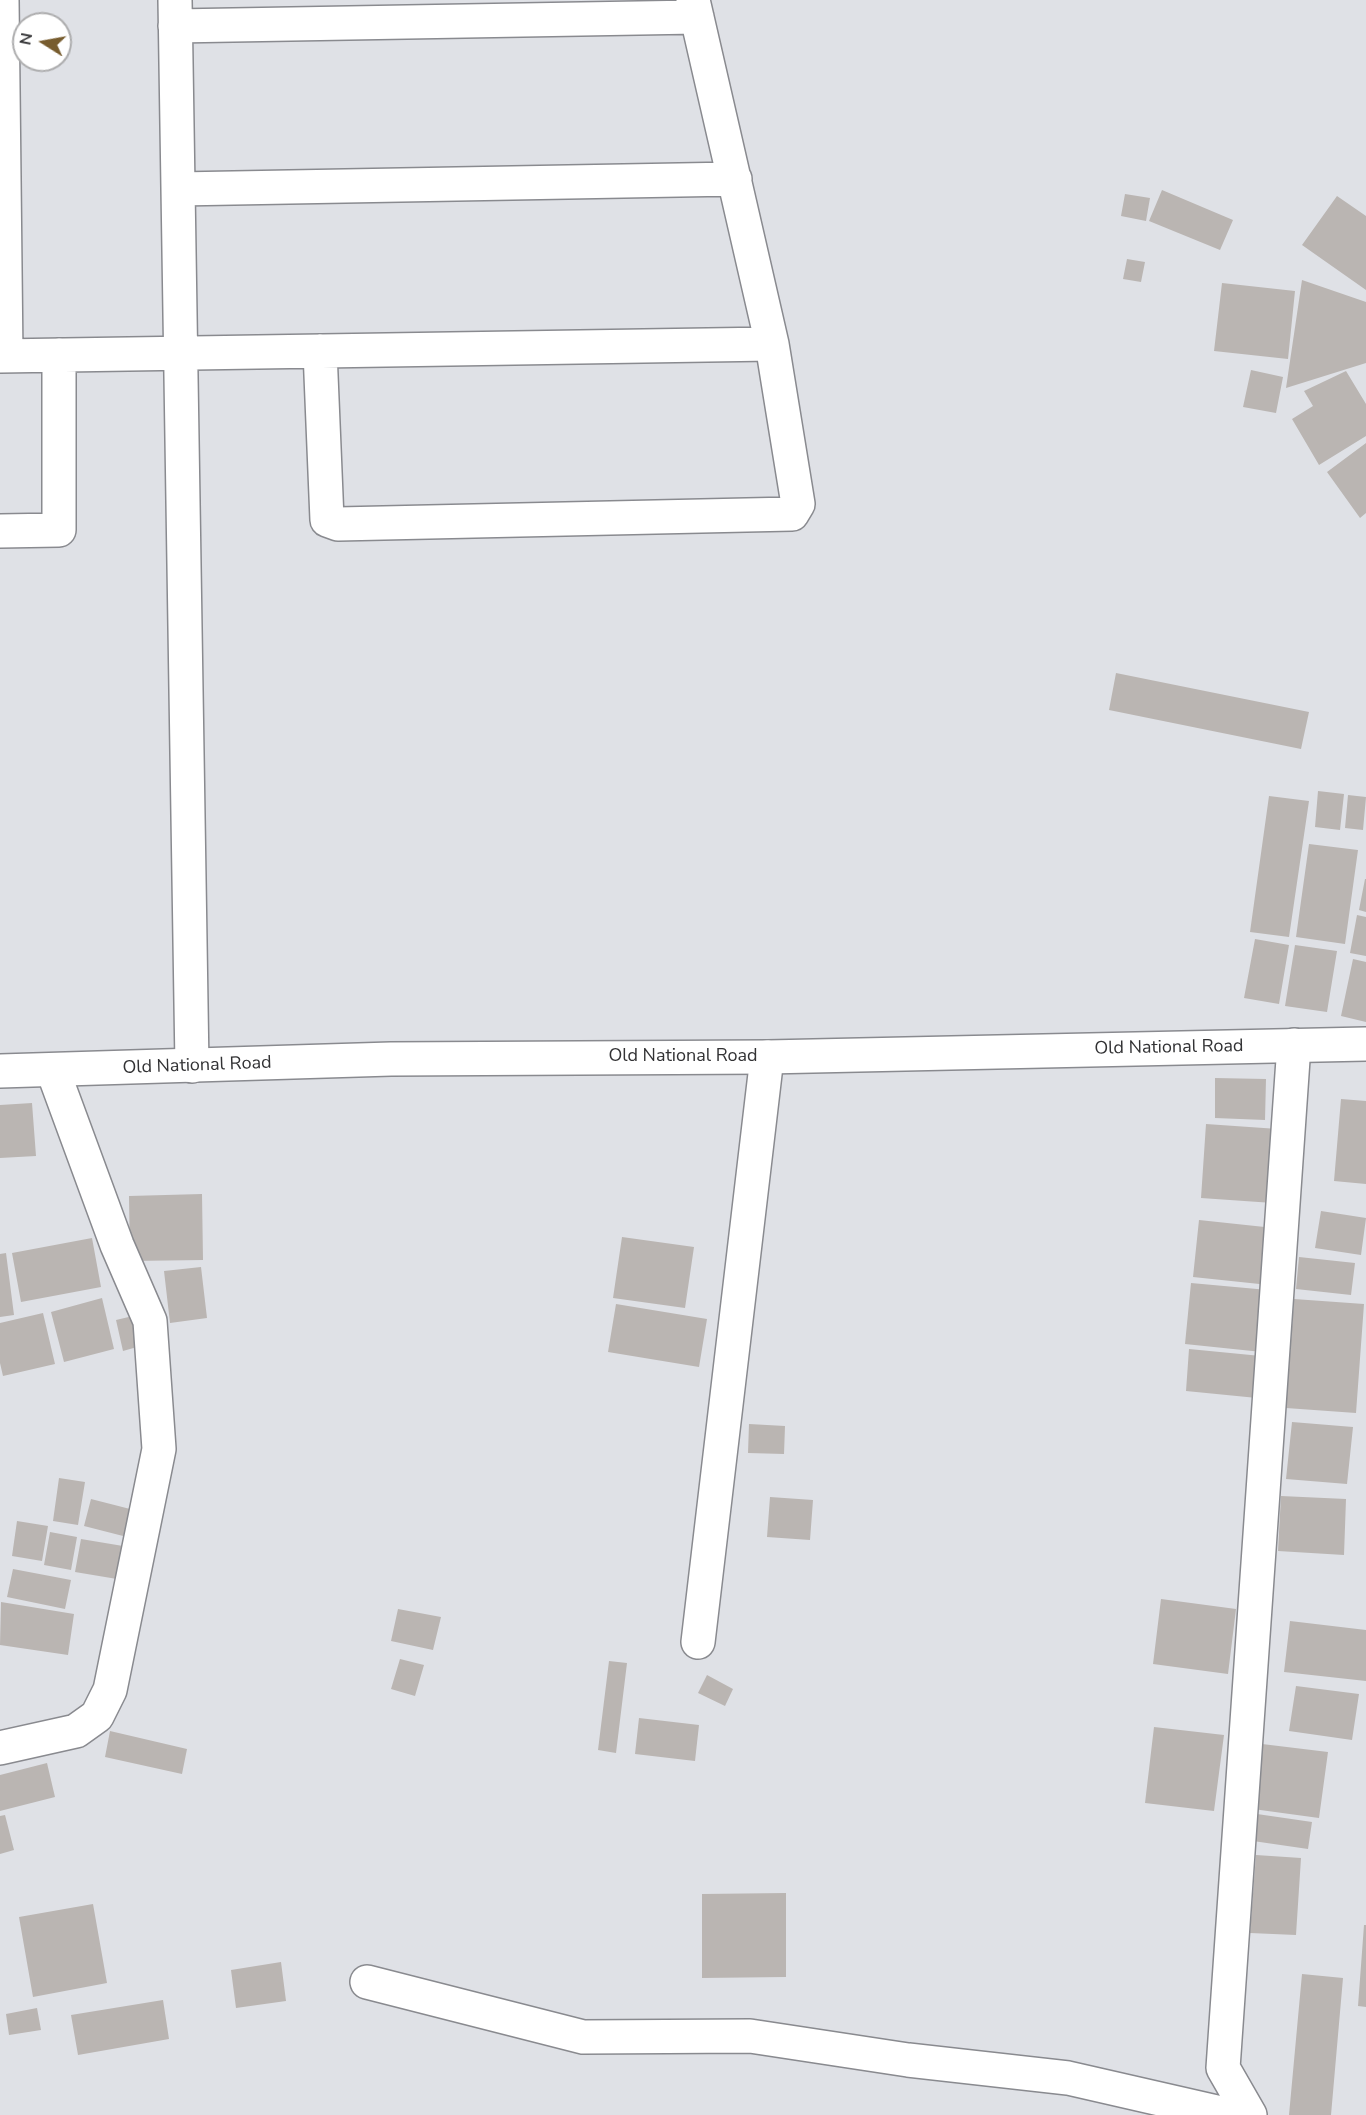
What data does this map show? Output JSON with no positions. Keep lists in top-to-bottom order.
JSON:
{
  "streets": {
    "street": ["Old National Road"]
  },
  "north": "left"
}
